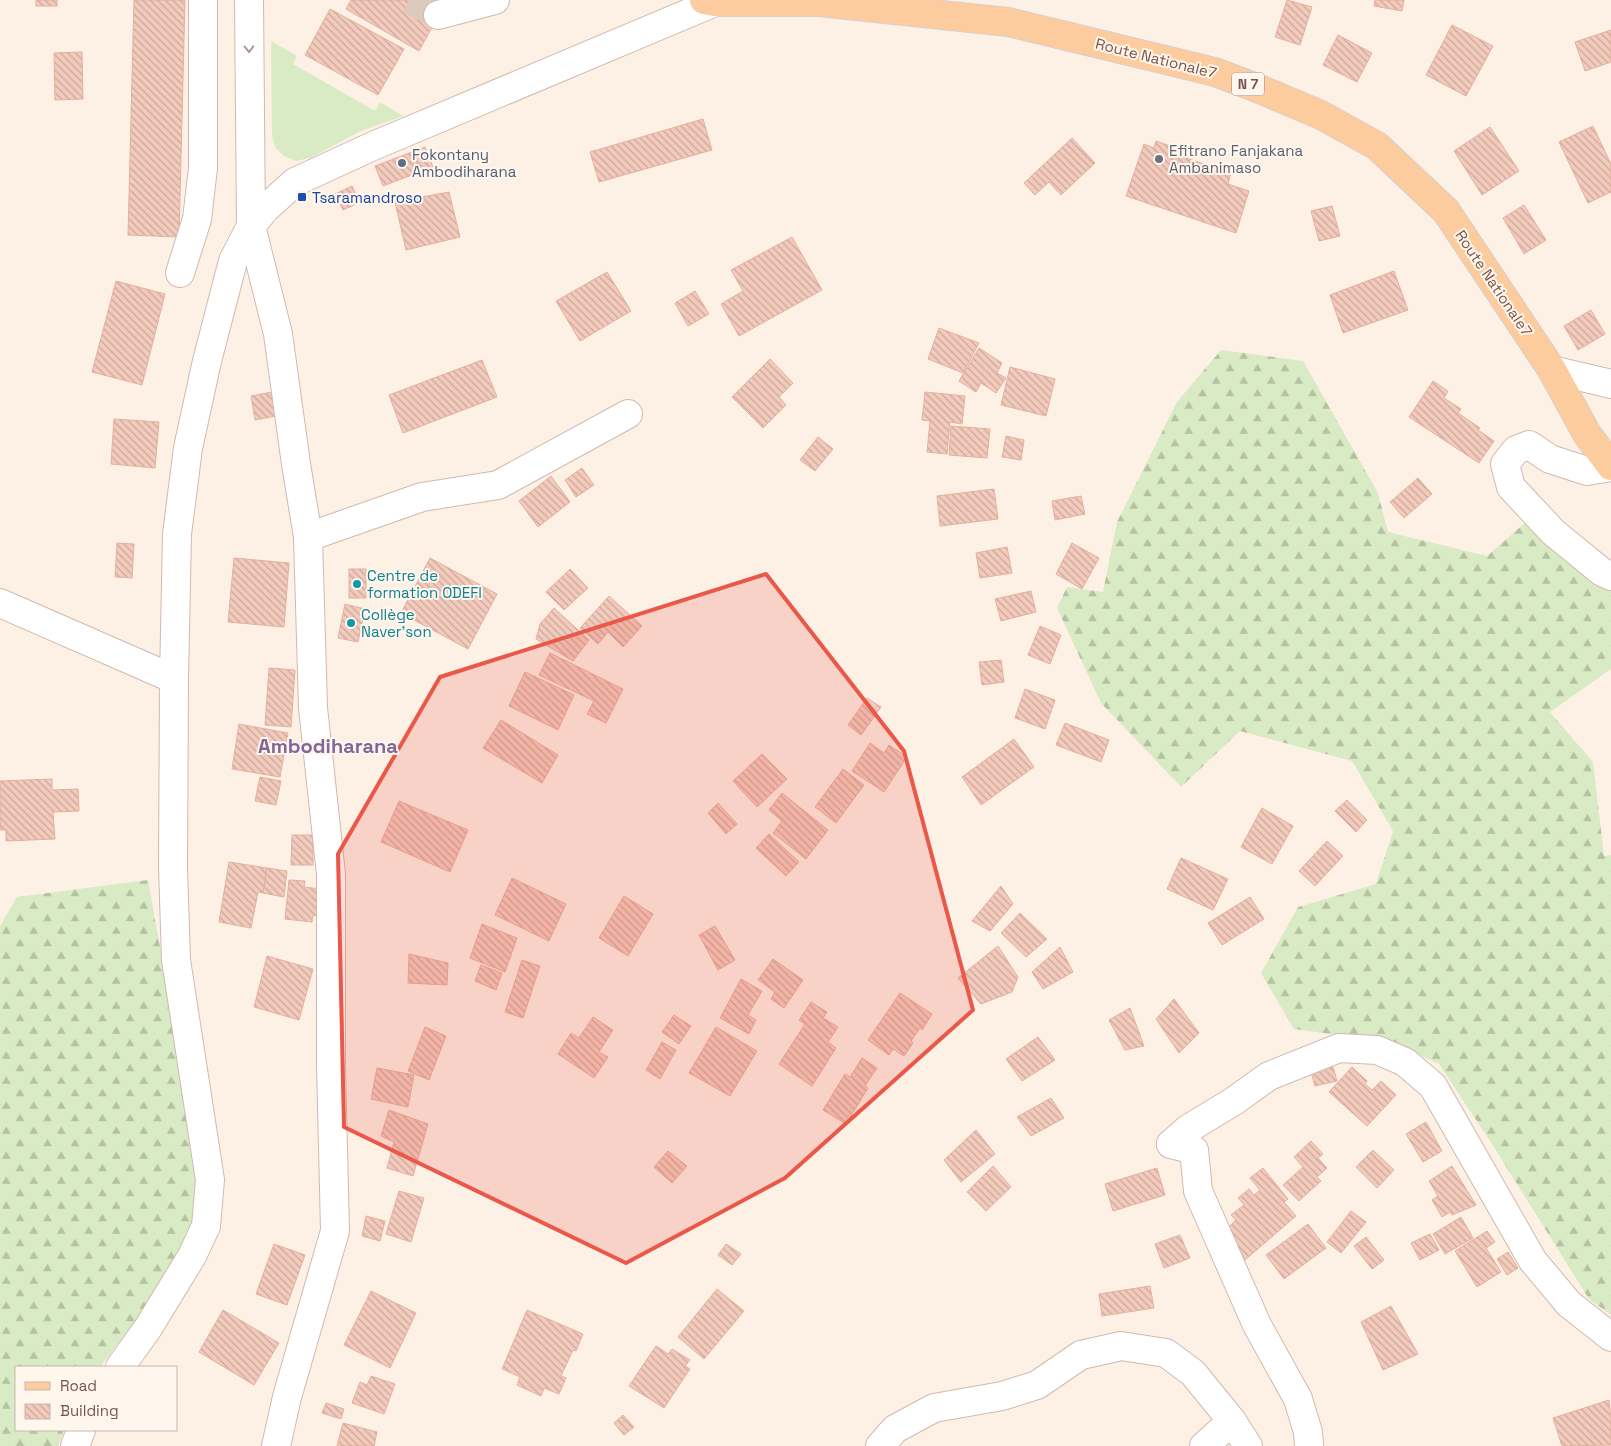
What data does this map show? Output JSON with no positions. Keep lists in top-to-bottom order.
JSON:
{
  "streets": {
    "main road": ["Route Nationale7", "N 7"]
  },
  "districts": ["Ambodiharana"],
  "places": {
    "other": [
      "Efitrano Fanjakana Ambanimaso",
      "Fokontany Ambodiharana",
      "Centre de formation ODEFI",
      "Collège Naver'son"
    ],
    "transit": ["Tsaramandroso"]
  },
  "legend": ["Road", "Building"]
}
